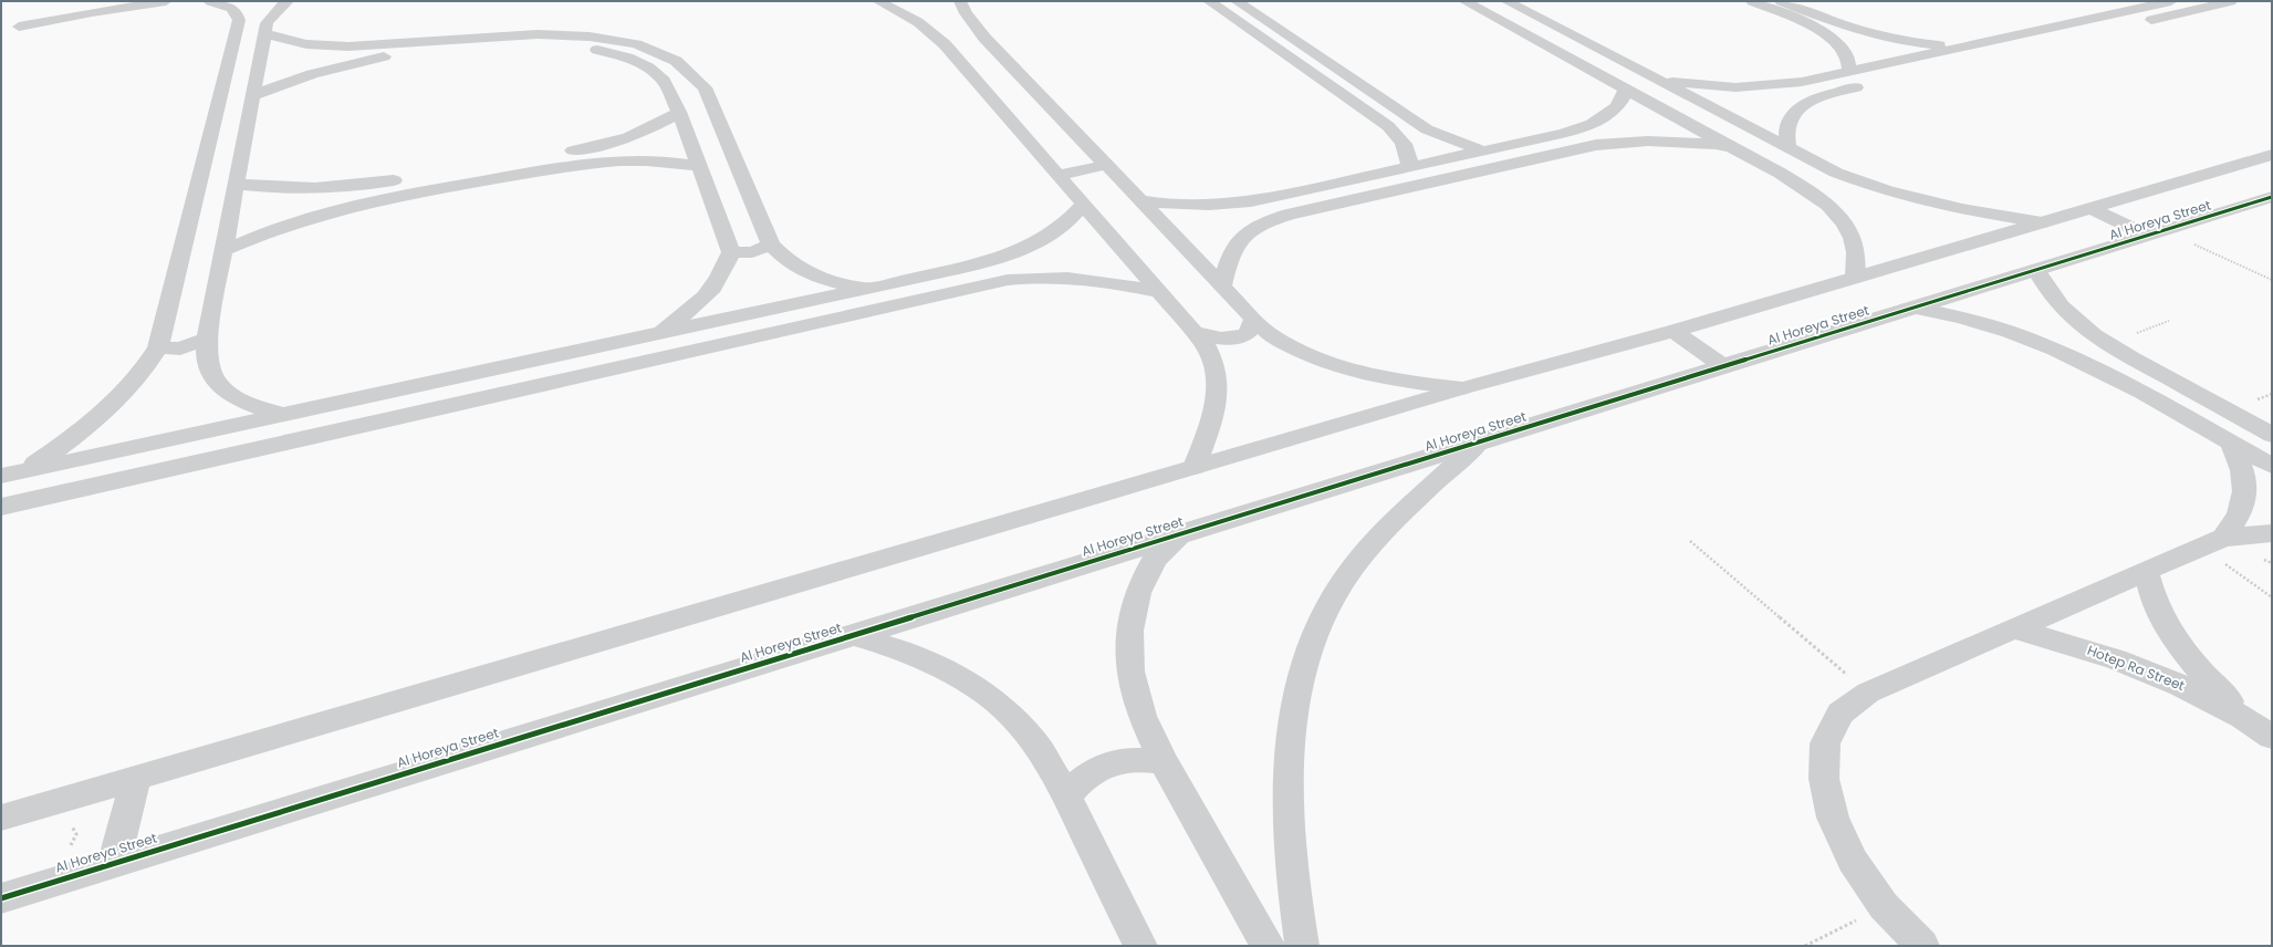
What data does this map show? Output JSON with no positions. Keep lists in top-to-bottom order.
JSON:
{
  "streets": {
    "street": ["Al Horeya Street", "Hotep Ra Street"]
  }
}
